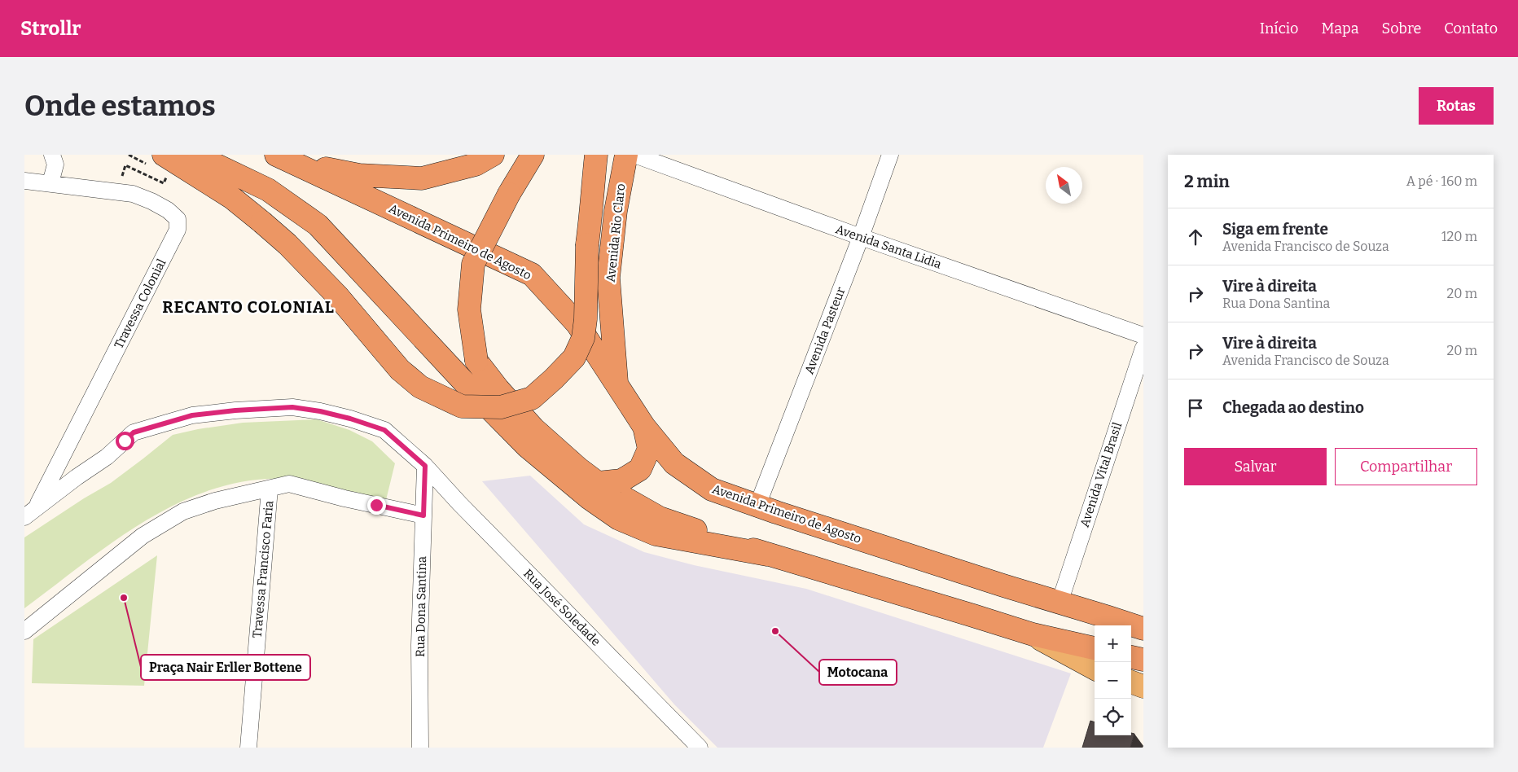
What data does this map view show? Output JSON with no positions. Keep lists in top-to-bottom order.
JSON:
{
  "streets": {
    "highway": ["Avenida Rio Claro", "Avenida Primeiro de Agosto"],
    "street": [
      "Avenida Santa Lidia",
      "Travessa Colonial",
      "Avenida Pasteur",
      "Avenida Vital Brasil",
      "Travessa Francisco Faria",
      "Rua Dona Santina",
      "Rua José Soledade"
    ]
  },
  "crossings": [
    ["Avenida Rio Claro", "Avenida Primeiro de Agosto"],
    ["Avenida Primeiro de Agosto", "Avenida Pasteur"],
    ["Avenida Primeiro de Agosto", "Avenida Vital Brasil"],
    ["Avenida Santa Lidia", "Avenida Pasteur"],
    ["Travessa Colonial", "Rua José Soledade"],
    ["Rua Dona Santina", "Rua José Soledade"]
  ],
  "districts": ["RECANTO COLONIAL"],
  "places": ["Praça Nair Erller Bottene", "Motocana"],
  "north": "top left",
  "page": {
    "header": "Strollr",
    "nav": [
      "Início",
      "Mapa",
      "Sobre",
      "Contato"
    ],
    "buttons": [
      "Rotas",
      ["Salvar", "Compartilhar"]
    ],
    "title": "Onde estamos",
    "heading": ["2 min", "A pé · 160 m"],
    "list": [
      ["Siga em frente", "Avenida Francisco de Souza", "120 m"],
      ["Vire à direita", "Rua Dona Santina", "20 m"],
      ["Vire à direita", "Avenida Francisco de Souza", "20 m"],
      "Chegada ao destino"
    ],
    "map_buttons": ["+", "−"]
  }
}
